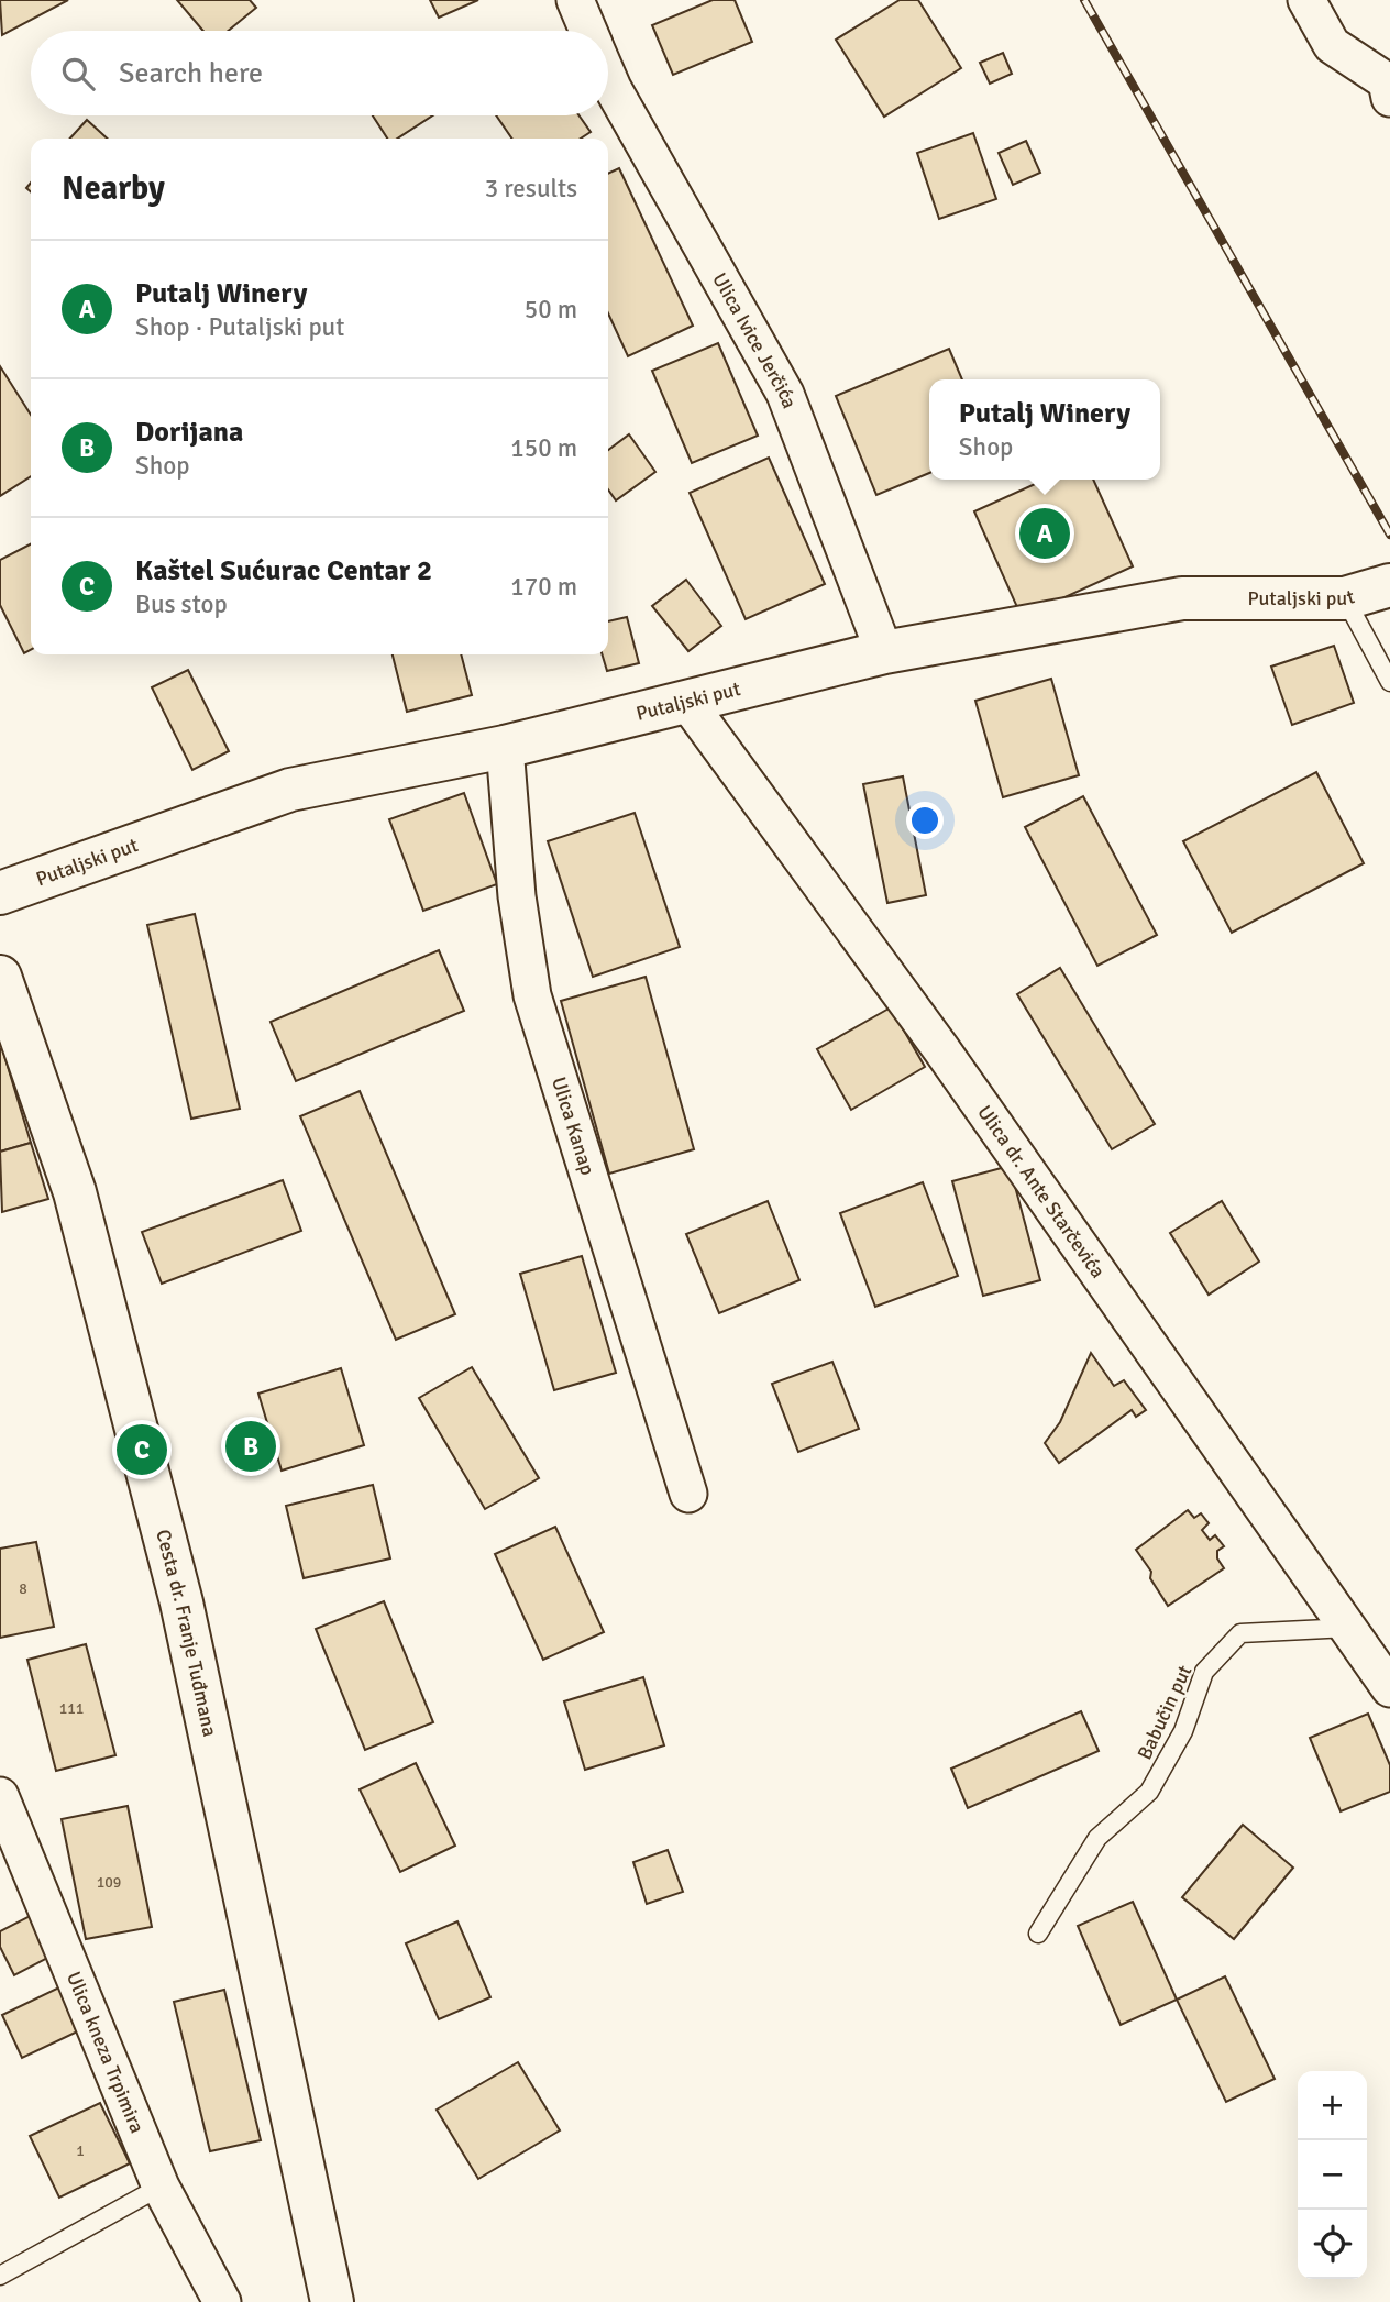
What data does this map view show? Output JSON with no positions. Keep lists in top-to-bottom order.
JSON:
{
  "streets": {
    "street": [
      "Ulica Ivice Jerčića",
      "Putaljski put",
      "Ulica Kanap",
      "Ulica dr. Ante Starčevića",
      "Cesta dr. Franje Tuđmana",
      "Ulica kneza Trpimira"
    ],
    "lane": ["Babučin put"]
  },
  "crossings": [
    ["Ulica Ivice Jerčića", "Putaljski put"],
    ["Putaljski put", "Ulica Kanap"],
    ["Putaljski put", "Ulica dr. Ante Starčevića"],
    ["Ulica dr. Ante Starčevića", "Babučin put"]
  ],
  "house_numbers": [
    "8",
    "111",
    "109",
    "1"
  ],
  "page": {
    "search": "Search here",
    "heading": ["Nearby", "3 results"],
    "list": [
      {
        "mark": "A",
        "name": "Putalj Winery",
        "note": "Shop · Putaljski put",
        "value": "50 m"
      },
      {
        "mark": "B",
        "name": "Dorijana",
        "note": "Shop",
        "value": "150 m"
      },
      {
        "mark": "C",
        "name": "Kaštel Sućurac Centar 2",
        "note": "Bus stop",
        "value": "170 m"
      }
    ],
    "popup": ["Putalj Winery", "Shop"],
    "pins": ["A", "B", "C"],
    "map_buttons": ["+", "−"]
  }
}
